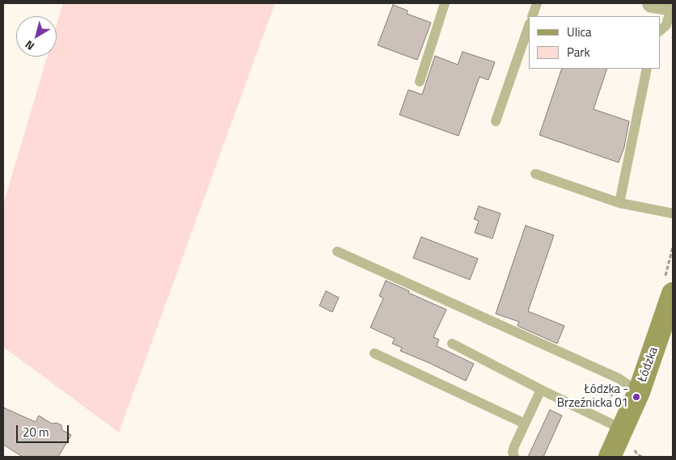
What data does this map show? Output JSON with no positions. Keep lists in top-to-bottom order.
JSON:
{
  "streets": {
    "main road": ["Łódzka"]
  },
  "places": ["Łódzka - Brzeźnicka 01"],
  "legend": ["Ulica", "Park"],
  "scale_bar": "20 m",
  "north": "bottom left"
}
